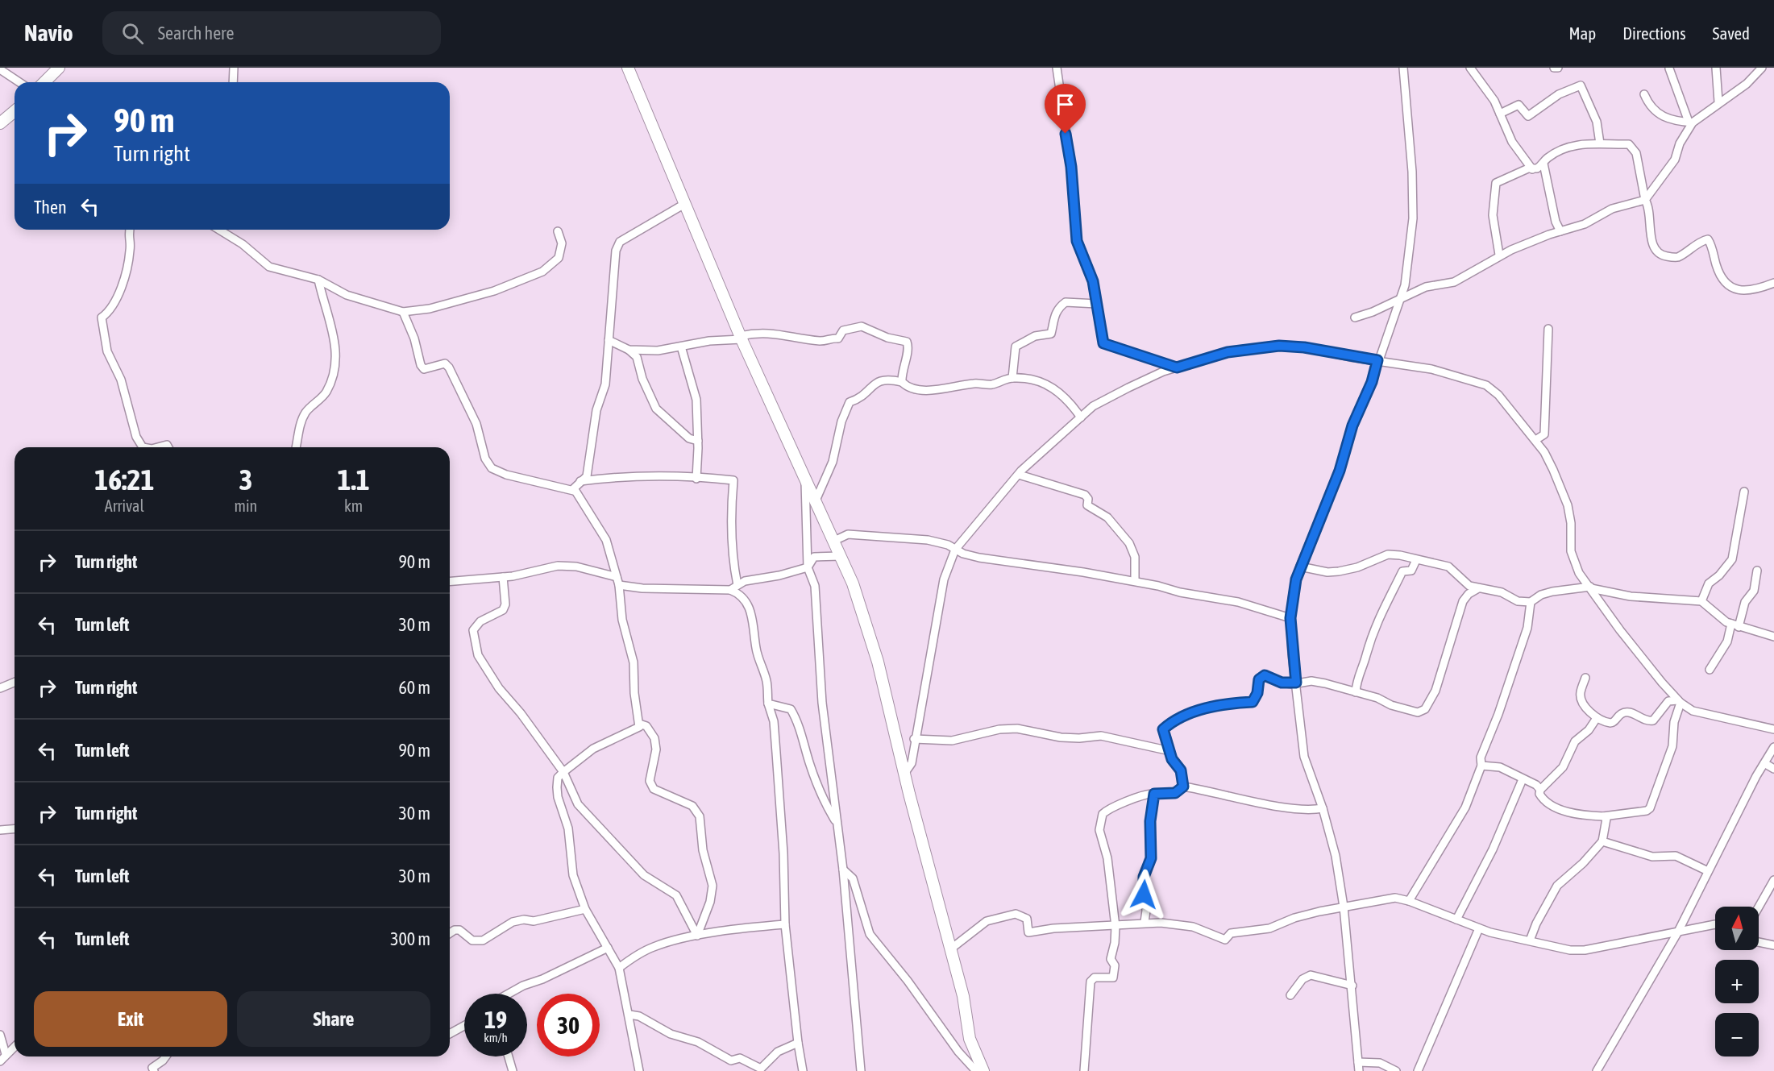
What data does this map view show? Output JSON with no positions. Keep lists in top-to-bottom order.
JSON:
{
  "north": "top",
  "page": {
    "header": "Navio",
    "search": "Search here",
    "nav": ["Map", "Directions", "Saved"],
    "turn": ["90 m", "Turn right"],
    "then": "Then",
    "eta": [
      "16:21",
      "Arrival",
      "3",
      "min",
      "1.1",
      "km"
    ],
    "list": [
      {
        "name": "Turn right",
        "value": "90 m"
      },
      {
        "name": "Turn left",
        "value": "30 m"
      },
      {
        "name": "Turn right",
        "value": "60 m"
      },
      {
        "name": "Turn left",
        "value": "90 m"
      },
      {
        "name": "Turn right",
        "value": "30 m"
      },
      {
        "name": "Turn left",
        "value": "30 m"
      },
      {
        "name": "Turn left",
        "value": "300 m"
      }
    ],
    "map_buttons": ["+", "−"],
    "buttons": ["Exit", "Share"],
    "speed": "19 km/h",
    "limit": "30"
  }
}
